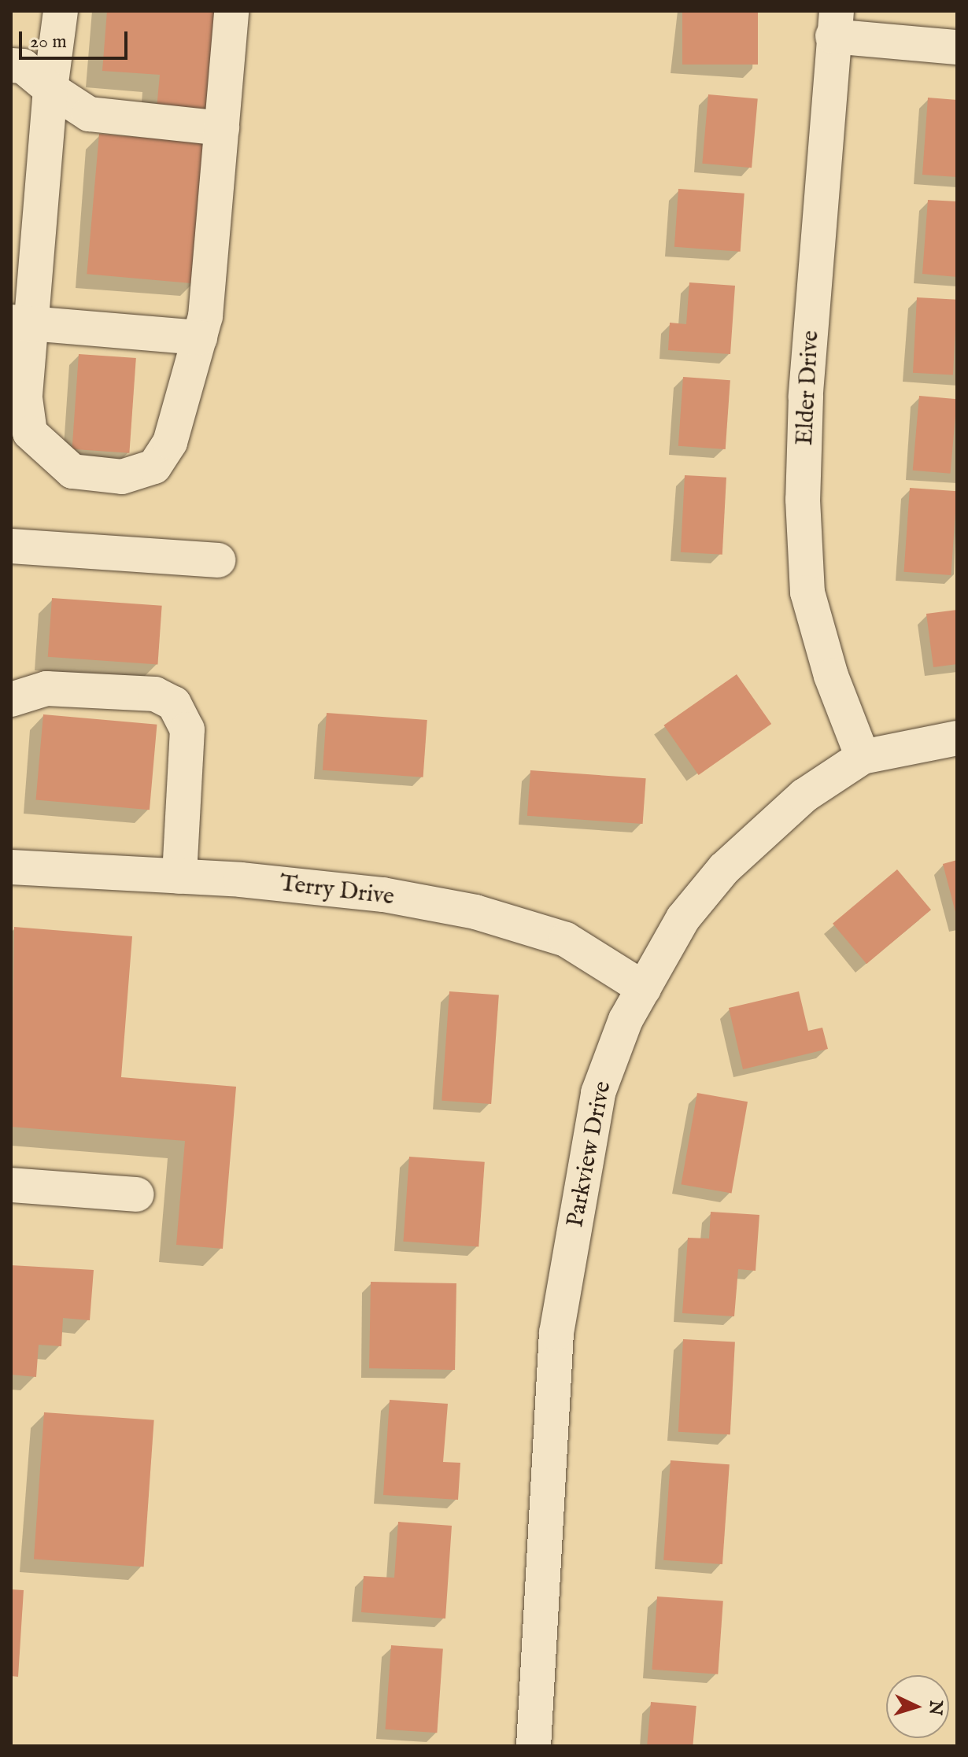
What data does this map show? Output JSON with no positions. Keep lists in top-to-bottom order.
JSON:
{
  "streets": {
    "street": ["Elder Drive", "Terry Drive", "Parkview Drive"]
  },
  "crossings": [
    ["Elder Drive", "Parkview Drive"],
    ["Terry Drive", "Parkview Drive"]
  ],
  "scale_bar": "20 m",
  "north": "right"
}
